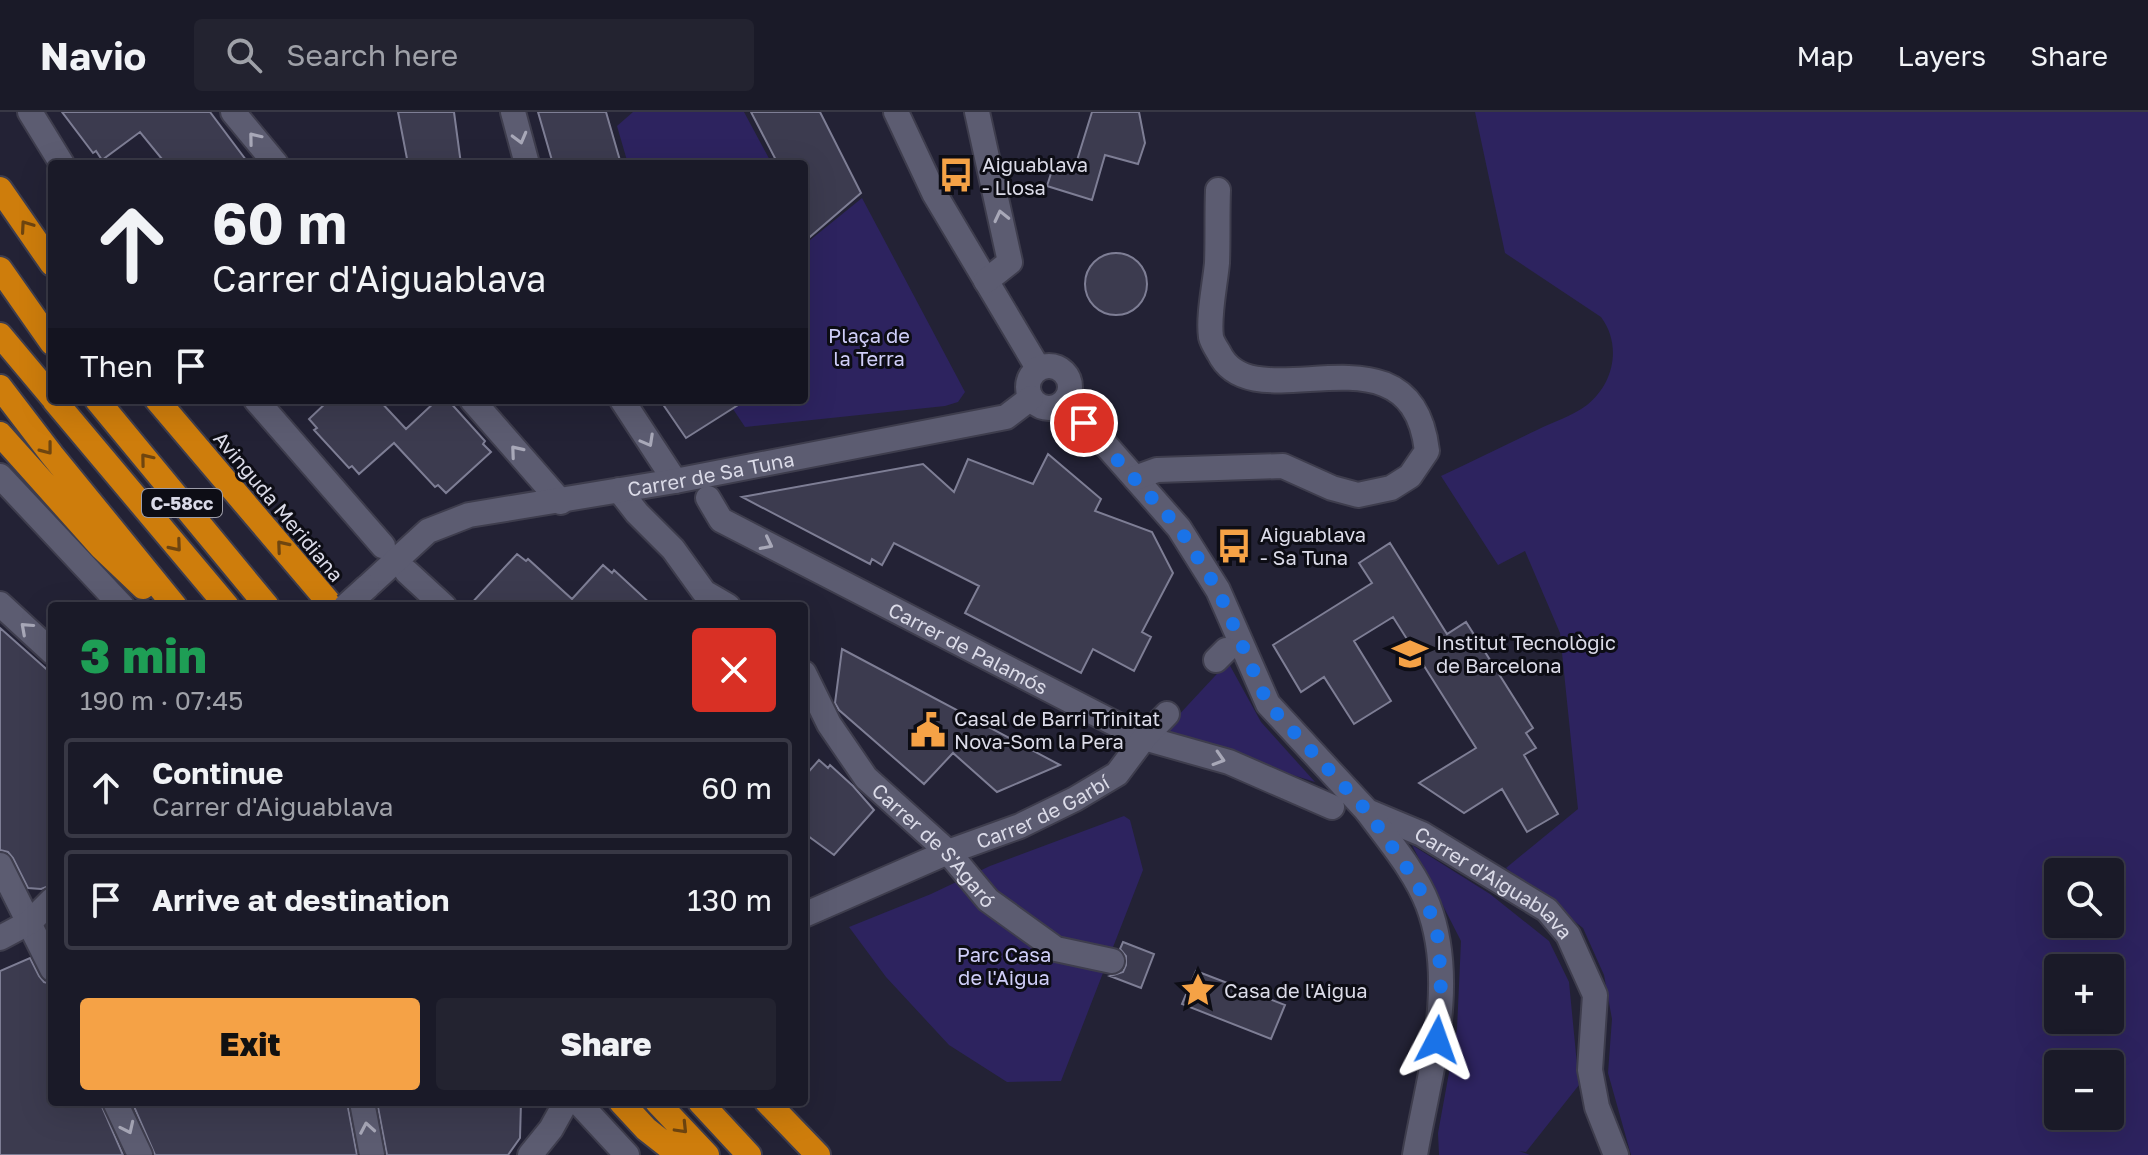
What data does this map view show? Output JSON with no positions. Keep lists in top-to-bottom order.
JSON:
{
  "streets": {
    "highway": ["C-58cc", "Avinguda Meridiana"],
    "street": [
      "Carrer de Sa Tuna",
      "Carrer de Palamós",
      "Carrer de Garbí",
      "Carrer de S'Agaró",
      "Carrer d'Aiguablava"
    ]
  },
  "crossings": [
    ["Carrer de Sa Tuna", "Carrer d'Aiguablava"],
    ["Carrer de Palamós", "Carrer de Garbí"],
    ["Carrer de Garbí", "Carrer de S'Agaró"]
  ],
  "one_way": ["Carrer de Palamós"],
  "parks": ["Plaça de la Terra", "Parc Casa de l'Aigua"],
  "places": {
    "bus stop": ["Aiguablava - Llosa", "Aiguablava - Sa Tuna"],
    "school or university": ["Institut Tecnològic de Barcelona"],
    "public building": ["Casal de Barri Trinitat Nova-Som la Pera"],
    "place": ["Casa de l'Aigua"]
  },
  "page": {
    "header": "Navio",
    "search": "Search here",
    "nav": ["Map", "Layers", "Share"],
    "turn": ["60 m", "Carrer d'Aiguablava"],
    "then": "Then",
    "heading": ["3 min", "190 m · 07:45"],
    "list": [
      {
        "name": "Continue",
        "note": "Carrer d'Aiguablava",
        "value": "60 m"
      },
      {
        "name": "Arrive at destination",
        "value": "130 m"
      }
    ],
    "map_buttons": ["+", "−"],
    "buttons": ["Exit", "Share"]
  }
}
